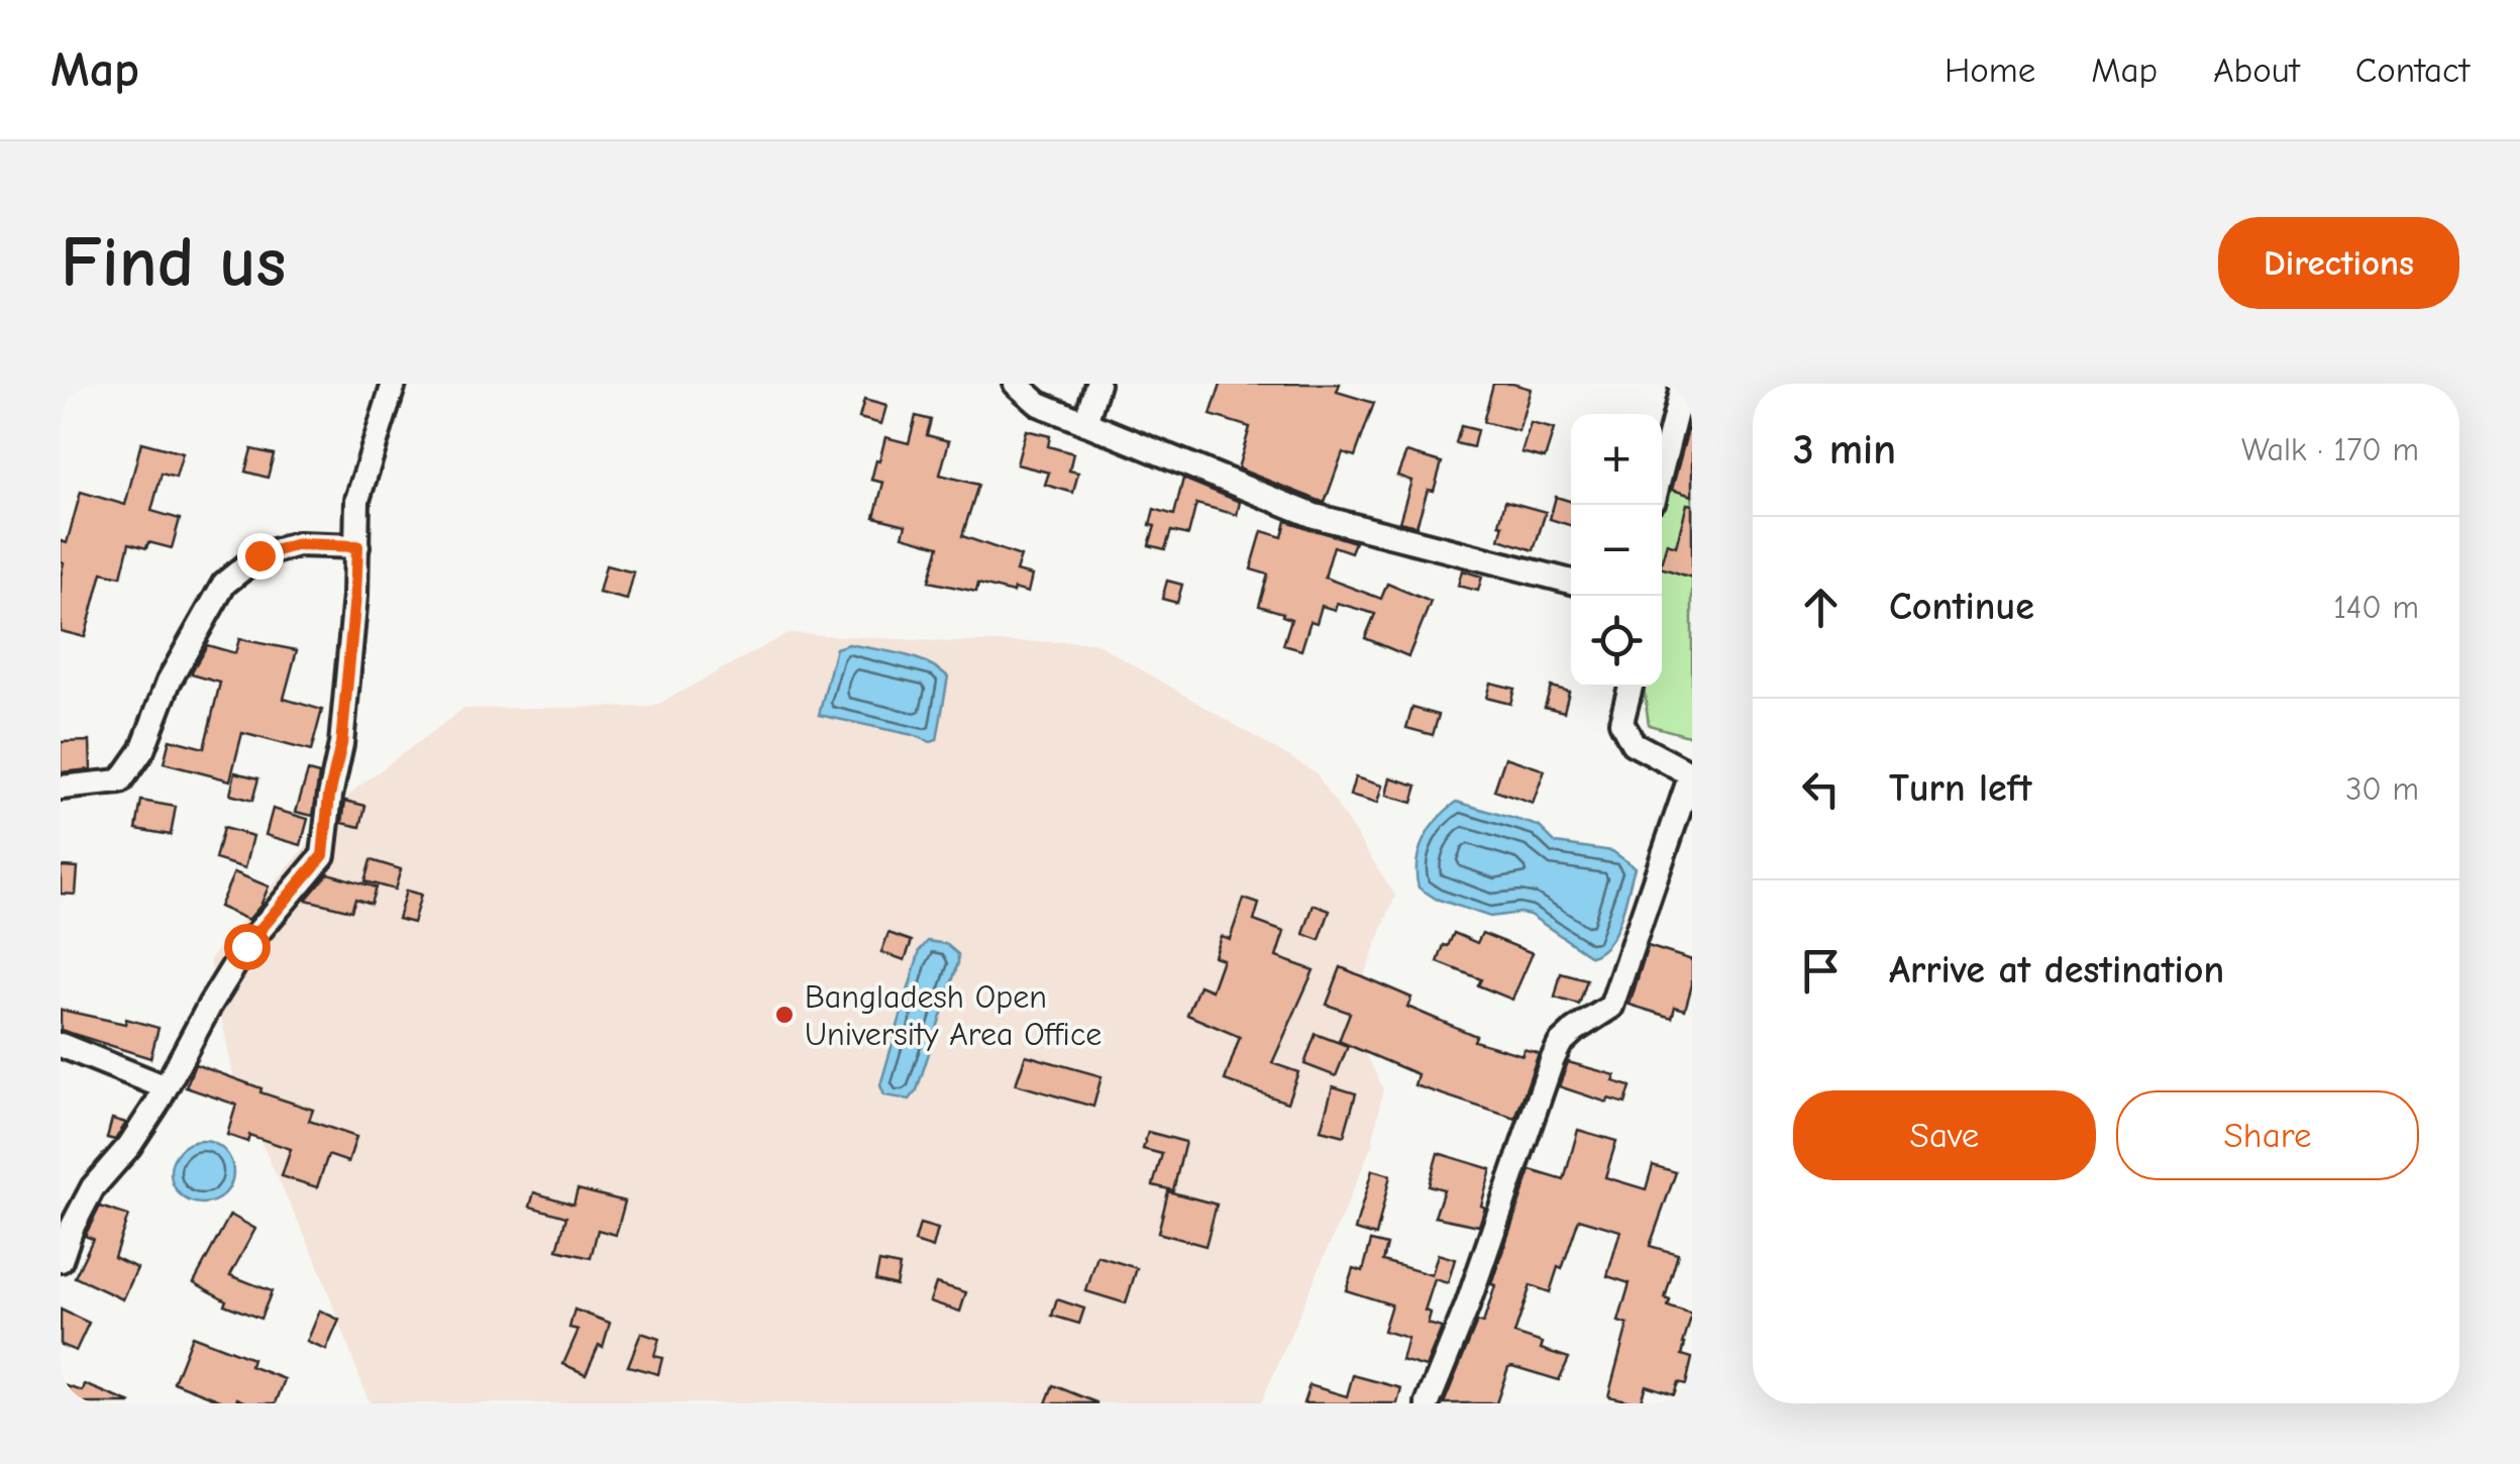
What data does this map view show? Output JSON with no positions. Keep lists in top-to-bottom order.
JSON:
{
  "places": ["Bangladesh Open University Area Office"],
  "page": {
    "header": "Map",
    "nav": [
      "Home",
      "Map",
      "About",
      "Contact"
    ],
    "buttons": [
      "Directions",
      ["Save", "Share"]
    ],
    "title": "Find us",
    "heading": ["3 min", "Walk · 170 m"],
    "map_buttons": ["+", "−"],
    "list": [
      ["Continue", "140 m"],
      ["Turn left", "30 m"],
      "Arrive at destination"
    ]
  }
}
